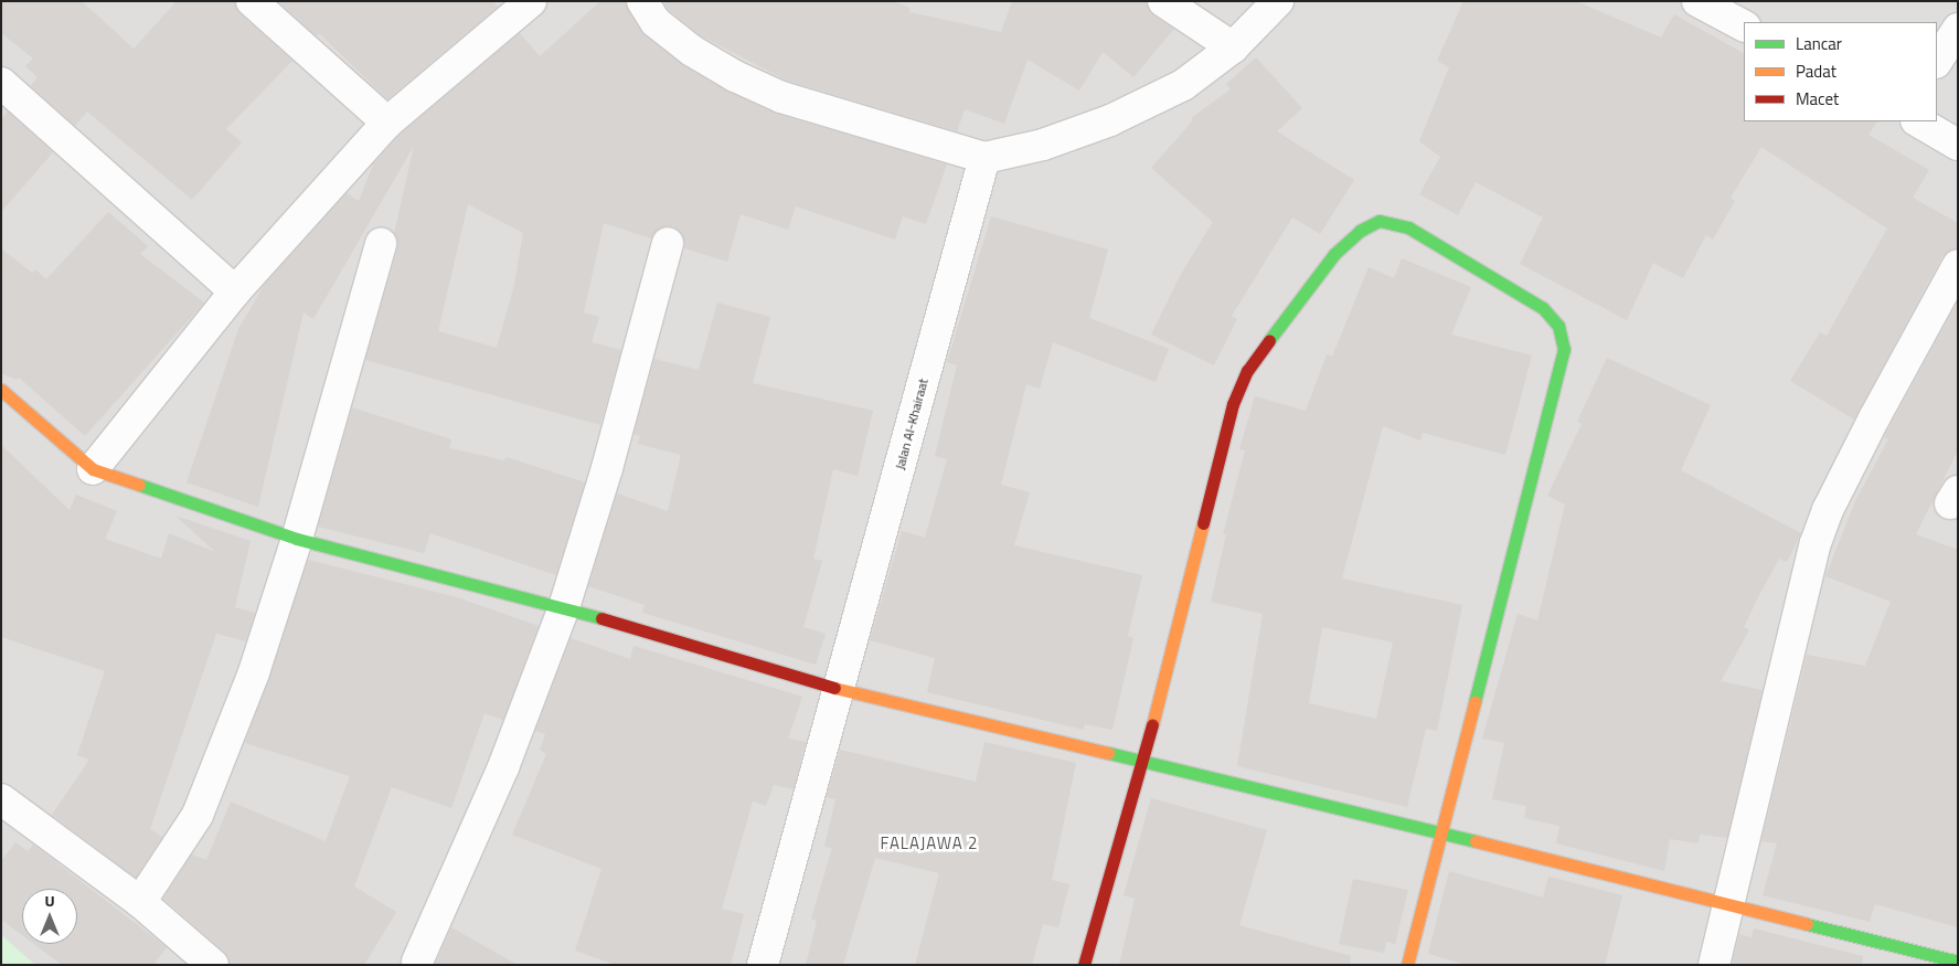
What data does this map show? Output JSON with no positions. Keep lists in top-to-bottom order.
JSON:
{
  "streets": {
    "street": ["Jalan Al-Khairaat"]
  },
  "districts": ["FALAJAWA 2"],
  "legend": ["Lancar", "Padat", "Macet"],
  "north": "top"
}
